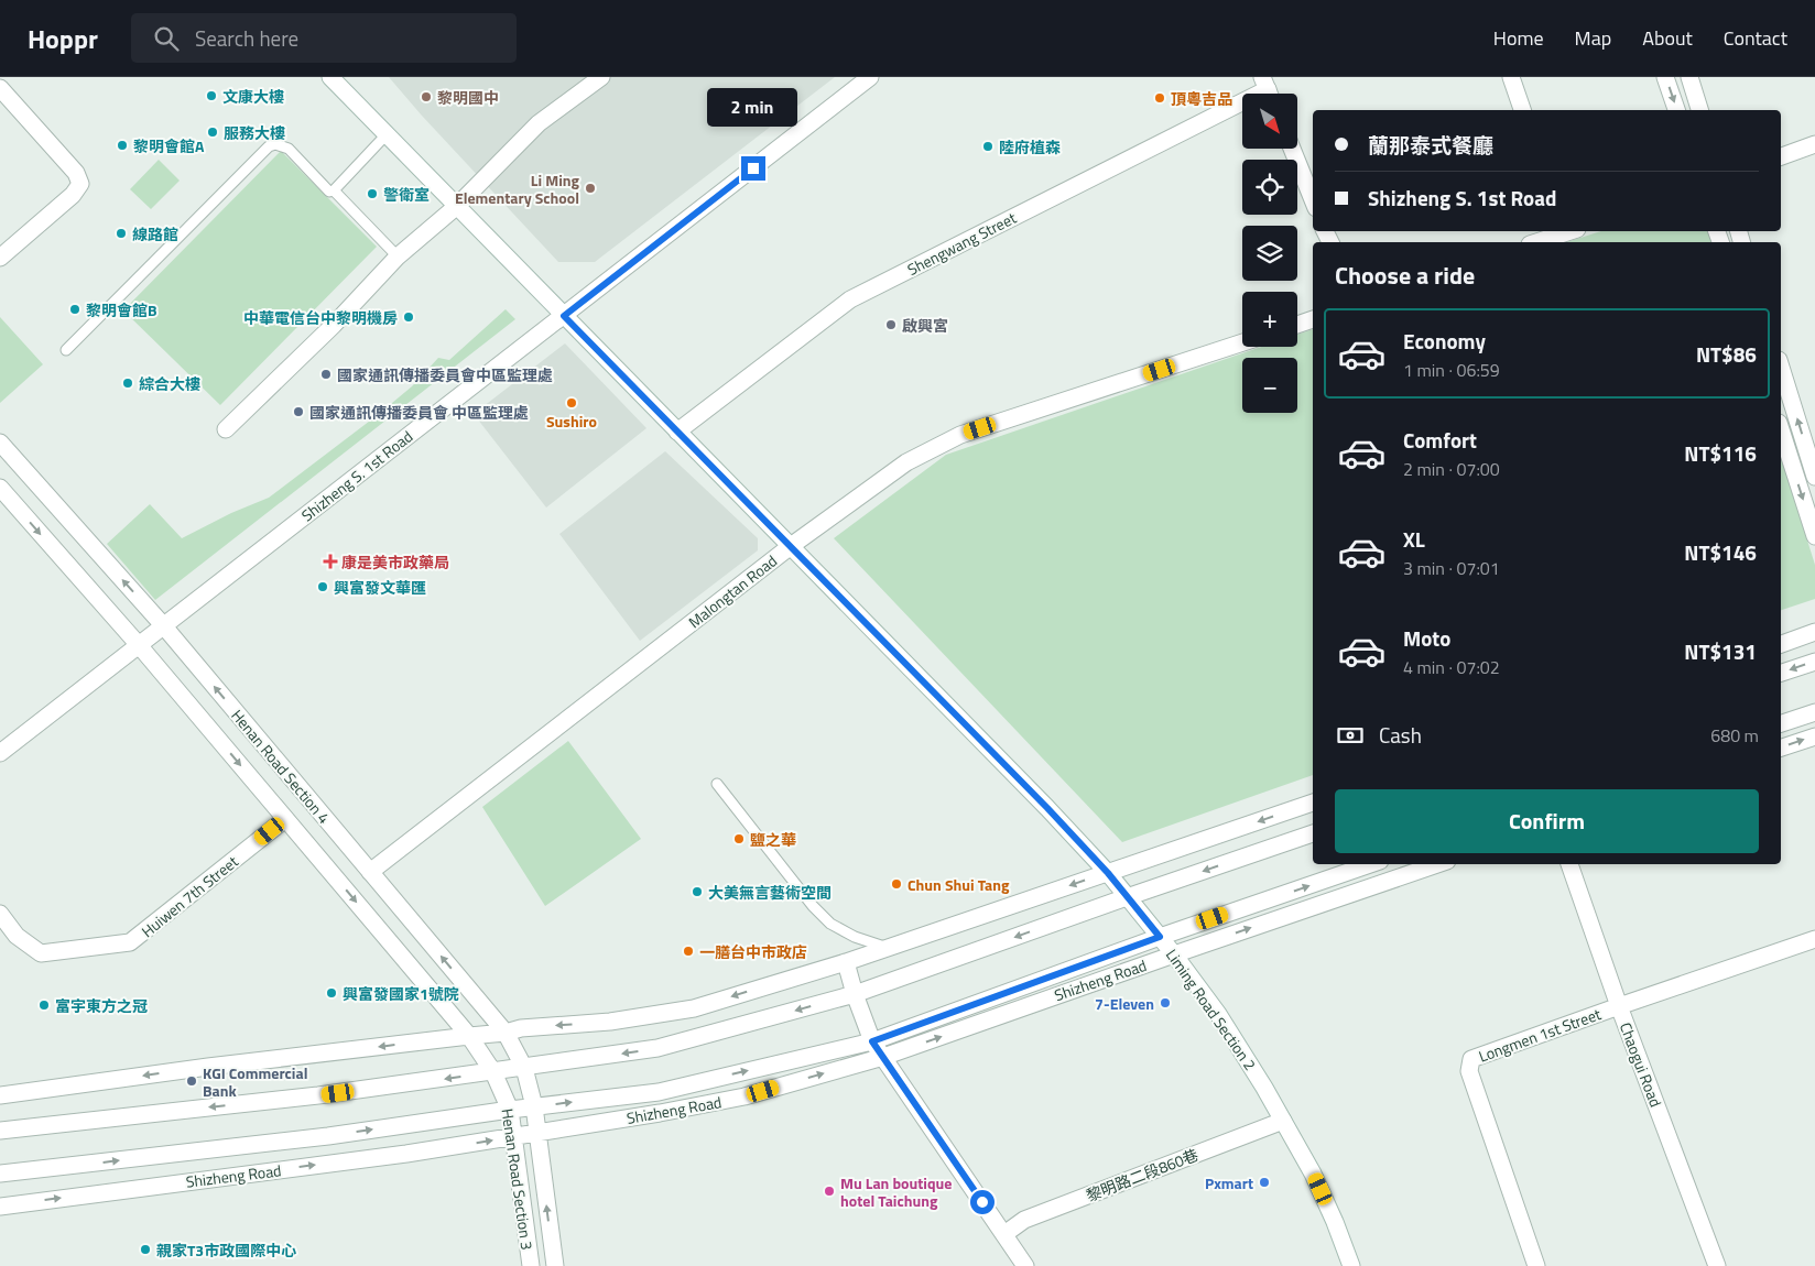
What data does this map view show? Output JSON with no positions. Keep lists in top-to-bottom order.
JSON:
{
  "streets": {
    "street": [
      "Shengwang Street",
      "Shizheng S. 1st Road",
      "Malongtan Road",
      "Henan Road Section 4",
      "Huiwen 7th Street",
      "Shizheng Road",
      "Liming Road Section 2",
      "Longmen 1st Street",
      "Chaogui Road",
      "黎明路二段860巷",
      "Henan Road Section 3"
    ]
  },
  "crossings": [
    ["Shengwang Street", "Liming Road Section 2"],
    ["Shizheng S. 1st Road", "Henan Road Section 4"],
    ["Shizheng S. 1st Road", "Liming Road Section 2"],
    ["Malongtan Road", "Henan Road Section 4"],
    ["Malongtan Road", "Liming Road Section 2"],
    ["Henan Road Section 4", "Huiwen 7th Street"],
    ["Henan Road Section 4", "Shizheng Road"],
    ["Henan Road Section 4", "Henan Road Section 3"],
    ["Shizheng Road", "Liming Road Section 2"],
    ["Shizheng Road", "Henan Road Section 3"],
    ["Liming Road Section 2", "黎明路二段860巷"],
    ["Longmen 1st Street", "Chaogui Road"]
  ],
  "places": {
    "other": [
      "文康大樓",
      "黎明國中",
      "頂粵吉品",
      "服務大樓",
      "黎明會館A",
      "陸府植森",
      "Li Ming Elementary School",
      "警衛室",
      "線路館",
      "黎明會館B",
      "中華電信台中黎明機房",
      "啟興宮",
      "國家通訊傳播委員會中區監理處",
      "綜合大樓",
      "Sushiro",
      "國家通訊傳播委員會 中區監理處",
      "興富發文華匯",
      "鹽之華",
      "Chun Shui Tang",
      "大美無言藝術空間",
      "一膳台中市政店",
      "興富發國家1號院",
      "7-Eleven",
      "富宇東方之冠",
      "KGI Commercial Bank",
      "Pxmart",
      "Mu Lan boutique hotel Taichung",
      "親家T3市政國際中心"
    ],
    "health": ["康是美市政藥局"]
  },
  "north": "bottom right",
  "page": {
    "header": "Hoppr",
    "search": "Search here",
    "nav": [
      "Home",
      "Map",
      "About",
      "Contact"
    ],
    "bubble": "2 min",
    "map_buttons": ["+", "−"],
    "banner": ["蘭那泰式餐廳", "Shizheng S. 1st Road"],
    "heading": "Choose a ride",
    "list": [
      {
        "name": "Economy",
        "note": "1 min · 06:59",
        "value": "NT$86"
      },
      {
        "name": "Comfort",
        "note": "2 min · 07:00",
        "value": "NT$116"
      },
      {
        "name": "XL",
        "note": "3 min · 07:01",
        "value": "NT$146"
      },
      {
        "name": "Moto",
        "note": "4 min · 07:02",
        "value": "NT$131"
      }
    ],
    "pay": ["Cash", "680 m"],
    "buttons": "Confirm"
  }
}
